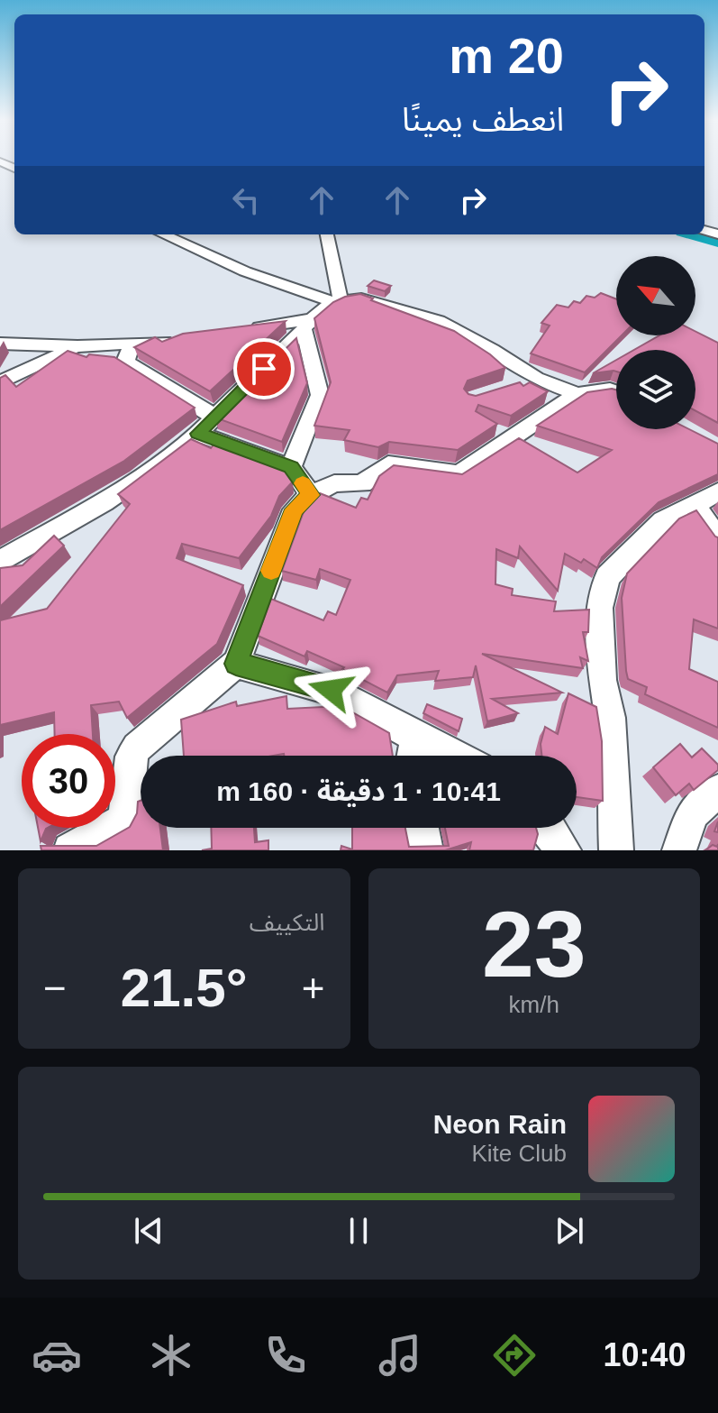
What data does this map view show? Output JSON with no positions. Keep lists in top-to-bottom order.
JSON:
{
  "north": "top left",
  "page": {
    "turn": ["20 m", "انعطف يمينًا"],
    "limit": "30",
    "trip": "10:41 · 1 دقيقة · 160 m",
    "tile": [
      ["23", "km/h"],
      "التكييف"
    ],
    "heat": ["−", "21.5°", "+"],
    "song": ["Neon Rain", "Kite Club"],
    "tabs": "10:40"
  }
}
